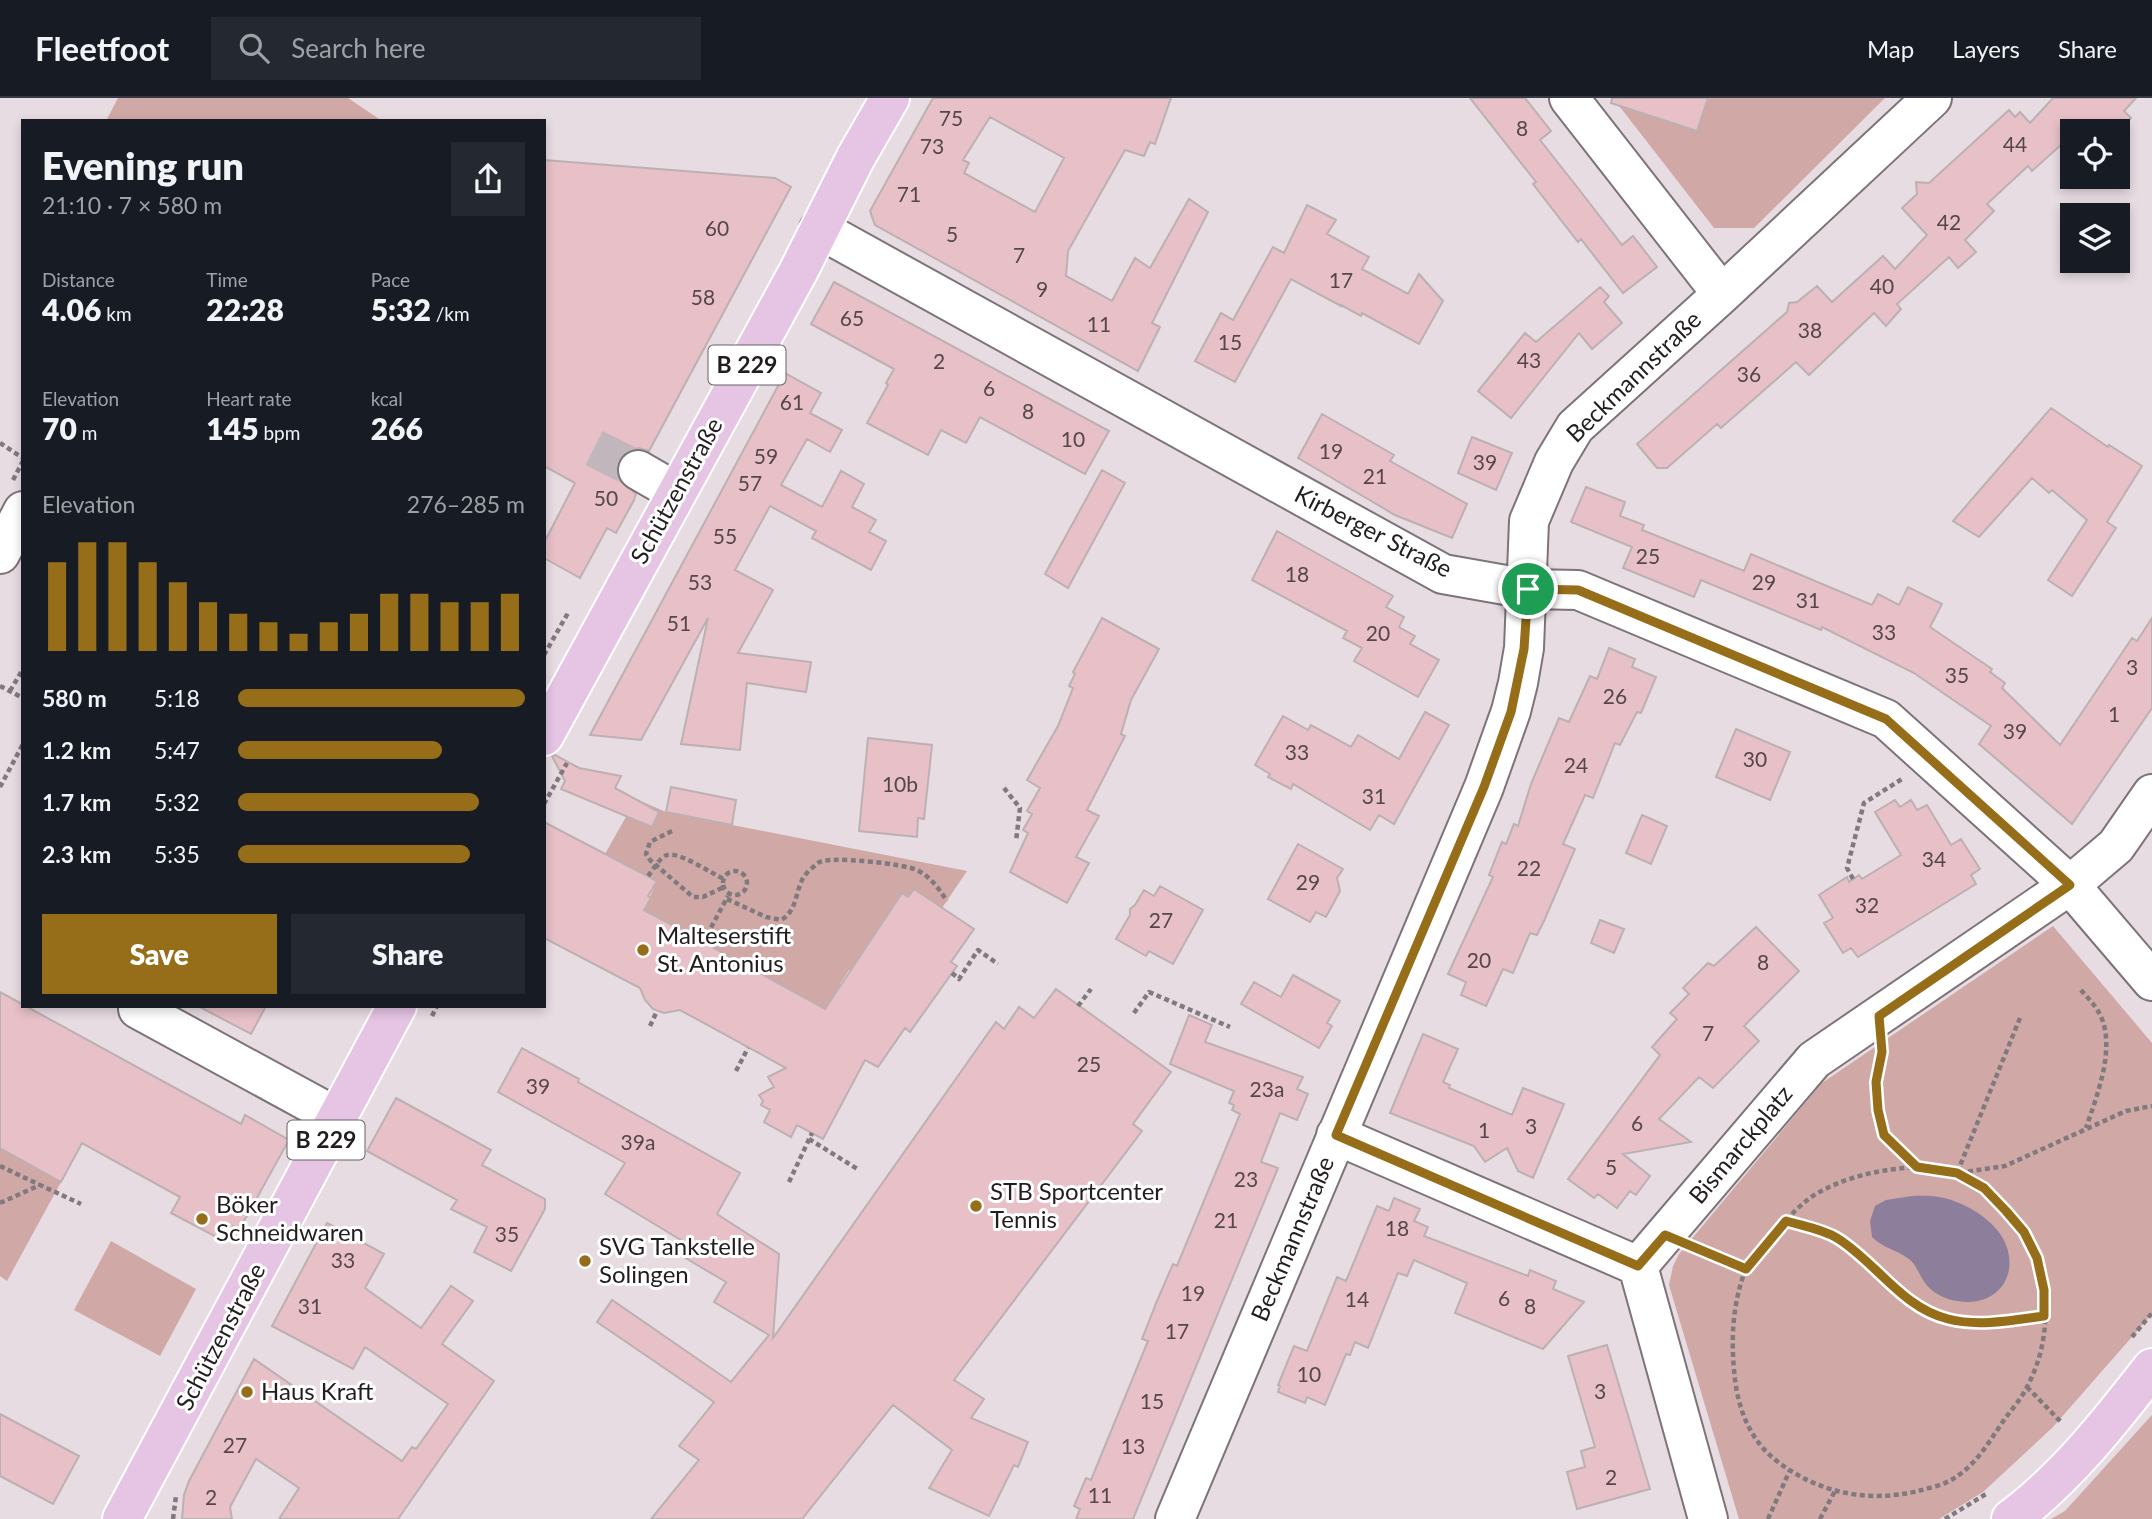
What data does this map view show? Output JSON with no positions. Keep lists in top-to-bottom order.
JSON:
{
  "streets": {
    "main road": ["B 229", "Schützenstraße"],
    "street": ["Beckmannstraße", "Kirberger Straße", "Bismarckplatz"]
  },
  "crossings": [
    ["Beckmannstraße", "Kirberger Straße"],
    ["Schützenstraße", "Kirberger Straße"],
    ["Kirberger Straße", "Bismarckplatz"]
  ],
  "places": [
    "Malteserstift St. Antonius",
    "STB Sportcenter Tennis",
    "Böker Schneidwaren",
    "SVG Tankstelle Solingen",
    "Haus Kraft"
  ],
  "house_numbers": [
    "75",
    "8",
    "44",
    "73",
    "71",
    "42",
    "60",
    "5",
    "7",
    "17",
    "40",
    "9",
    "58",
    "65",
    "11",
    "38",
    "15",
    "43",
    "2",
    "36",
    "6",
    "61",
    "8",
    "10",
    "19",
    "59",
    "39",
    "21",
    "57",
    "50",
    "55",
    "25",
    "18",
    "53",
    "29",
    "31",
    "51",
    "33",
    "20",
    "3",
    "35",
    "26",
    "1",
    "39",
    "33",
    "30",
    "24",
    "10b",
    "31",
    "34",
    "22",
    "29",
    "32",
    "27",
    "20",
    "8",
    "7",
    "25",
    "39",
    "23a",
    "6",
    "3",
    "1",
    "39a",
    "5",
    "23",
    "21",
    "18",
    "35",
    "33",
    "19",
    "6",
    "14",
    "31",
    "8",
    "17",
    "10",
    "3",
    "15",
    "27",
    "13",
    "2",
    "11",
    "2"
  ],
  "page": {
    "header": "Fleetfoot",
    "search": "Search here",
    "nav": ["Map", "Layers", "Share"],
    "heading": ["Evening run", "21:10 · 7 × 580 m"],
    "stats": [
      ["Distance", "4.06 km"],
      ["Time", "22:28"],
      ["Pace", "5:32 /km"],
      ["Elevation", "70 m"],
      ["Heart rate", "145 bpm"],
      ["kcal", "266"]
    ],
    "chart": ["Elevation", "276–285 m"],
    "list": [
      {
        "name": "580 m",
        "note": "5:18"
      },
      {
        "name": "1.2 km",
        "note": "5:47"
      },
      {
        "name": "1.7 km",
        "note": "5:32"
      },
      {
        "name": "2.3 km",
        "note": "5:35"
      }
    ],
    "buttons": ["Save", "Share"]
  }
}
